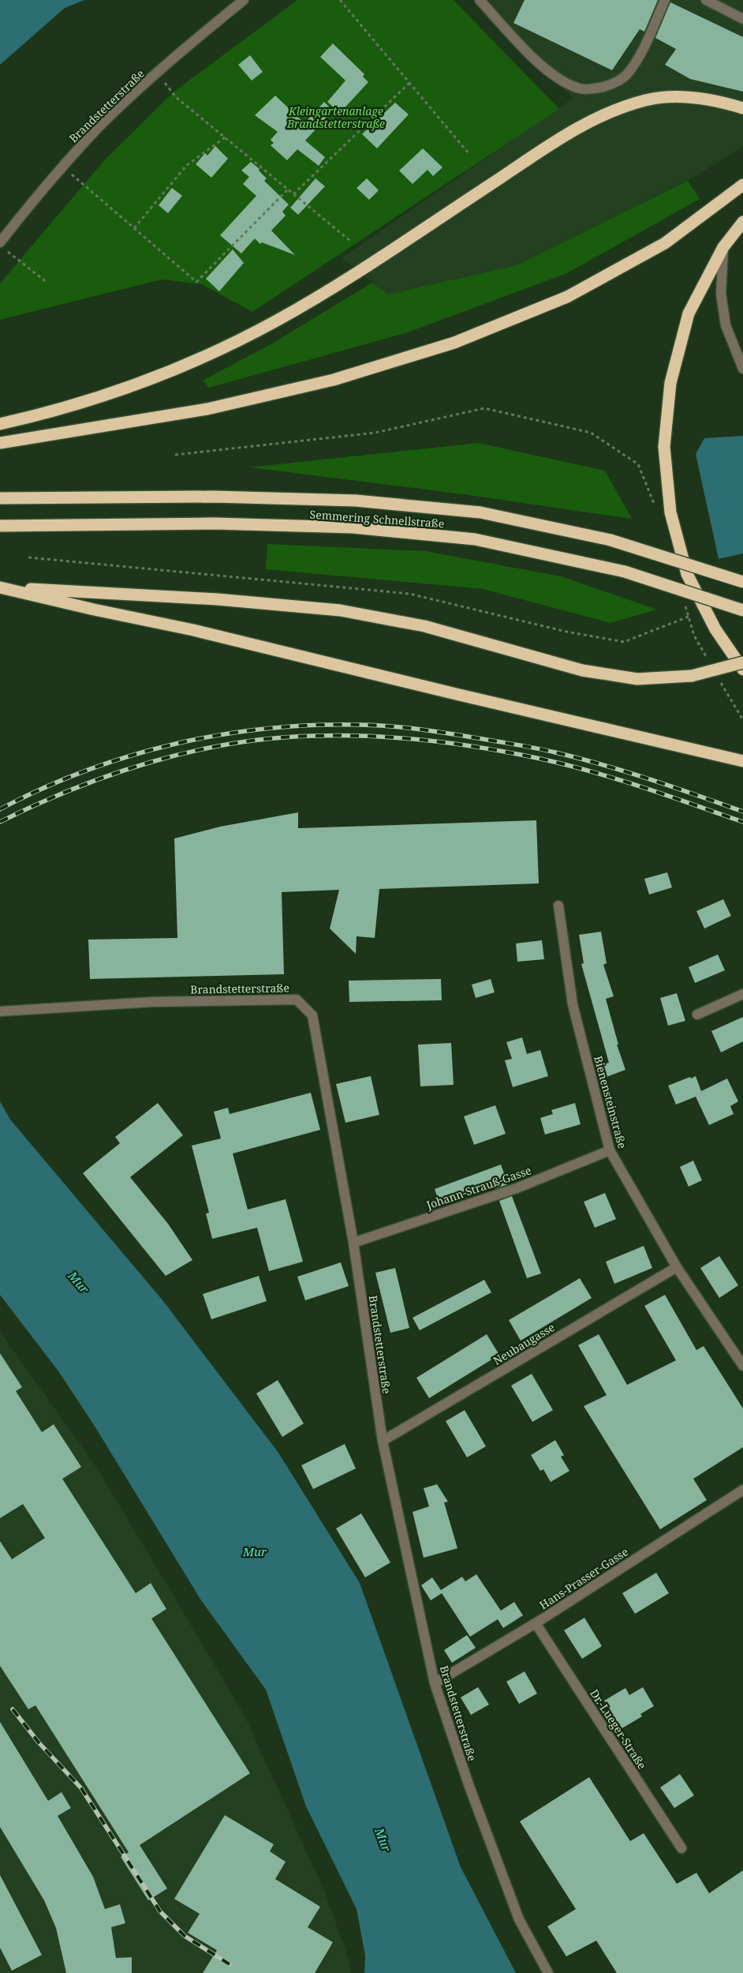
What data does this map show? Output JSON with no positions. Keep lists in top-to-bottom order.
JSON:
{
  "streets": {
    "highway": ["Semmering Schnellstraße"],
    "street": [
      "Brandstetterstraße",
      "Bienensteinstraße",
      "Johann-Strauß-Gasse",
      "Neubaugasse",
      "Hans-Prasser-Gasse",
      "Dr.-Lueger-Straße"
    ]
  },
  "crossings": [
    ["Brandstetterstraße", "Johann-Strauß-Gasse"],
    ["Brandstetterstraße", "Neubaugasse"],
    ["Brandstetterstraße", "Hans-Prasser-Gasse"],
    ["Bienensteinstraße", "Johann-Strauß-Gasse"],
    ["Bienensteinstraße", "Neubaugasse"],
    ["Hans-Prasser-Gasse", "Dr.-Lueger-Straße"]
  ],
  "water": ["Mur"],
  "parks": ["Kleingartenanlage Brandstetterstraße"]
}
